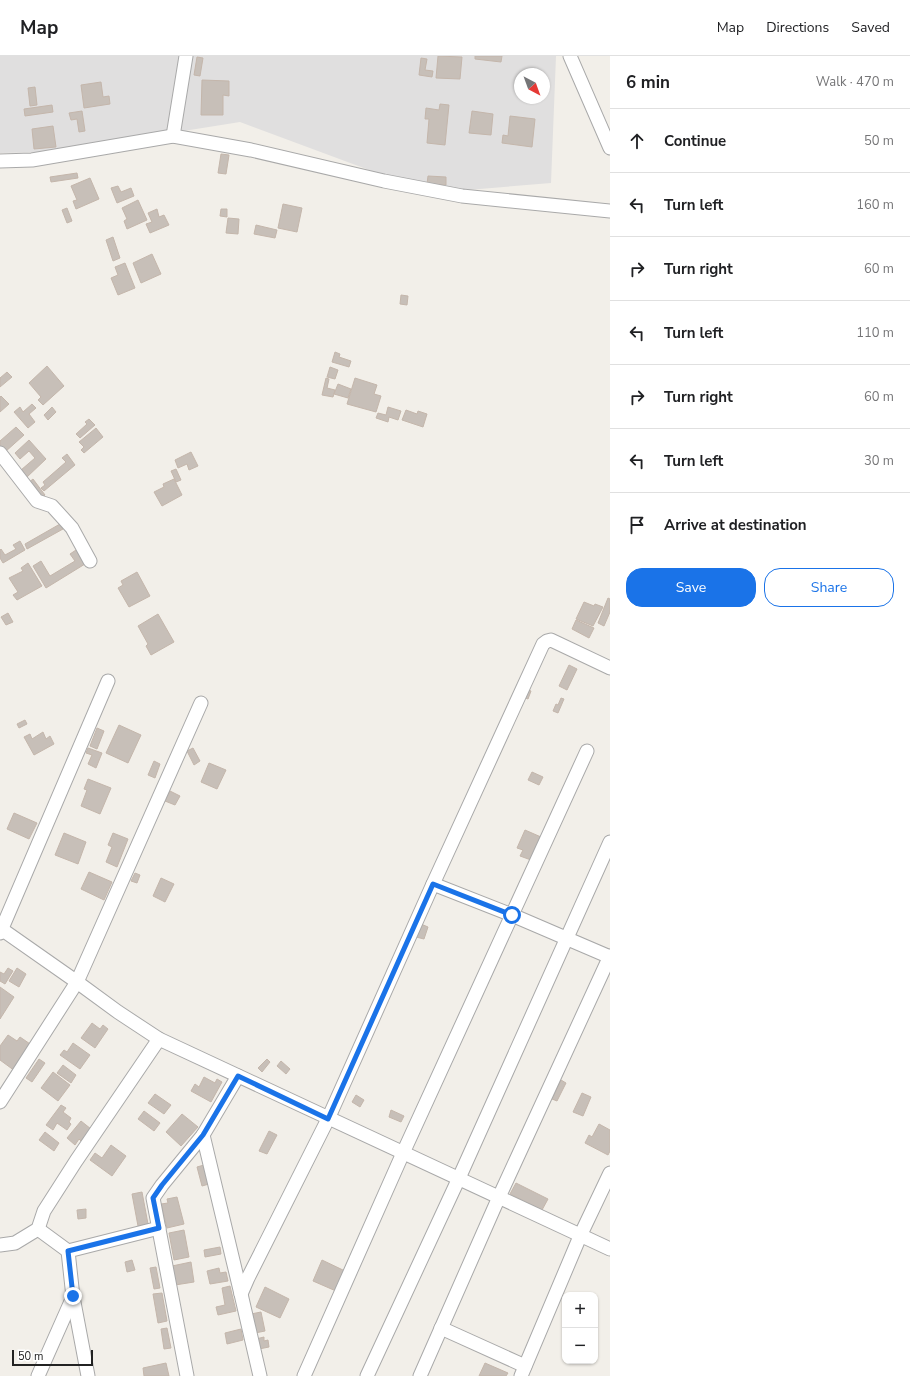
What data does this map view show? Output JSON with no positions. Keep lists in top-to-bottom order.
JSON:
{
  "scale_bar": "50 m",
  "north": "bottom right",
  "page": {
    "header": "Map",
    "nav": ["Map", "Directions", "Saved"],
    "heading": ["6 min", "Walk · 470 m"],
    "list": [
      ["Continue", "50 m"],
      ["Turn left", "160 m"],
      ["Turn right", "60 m"],
      ["Turn left", "110 m"],
      ["Turn right", "60 m"],
      ["Turn left", "30 m"],
      "Arrive at destination"
    ],
    "buttons": ["Save", "Share"],
    "map_buttons": ["+", "−"],
    "scale": "50 m"
  }
}
